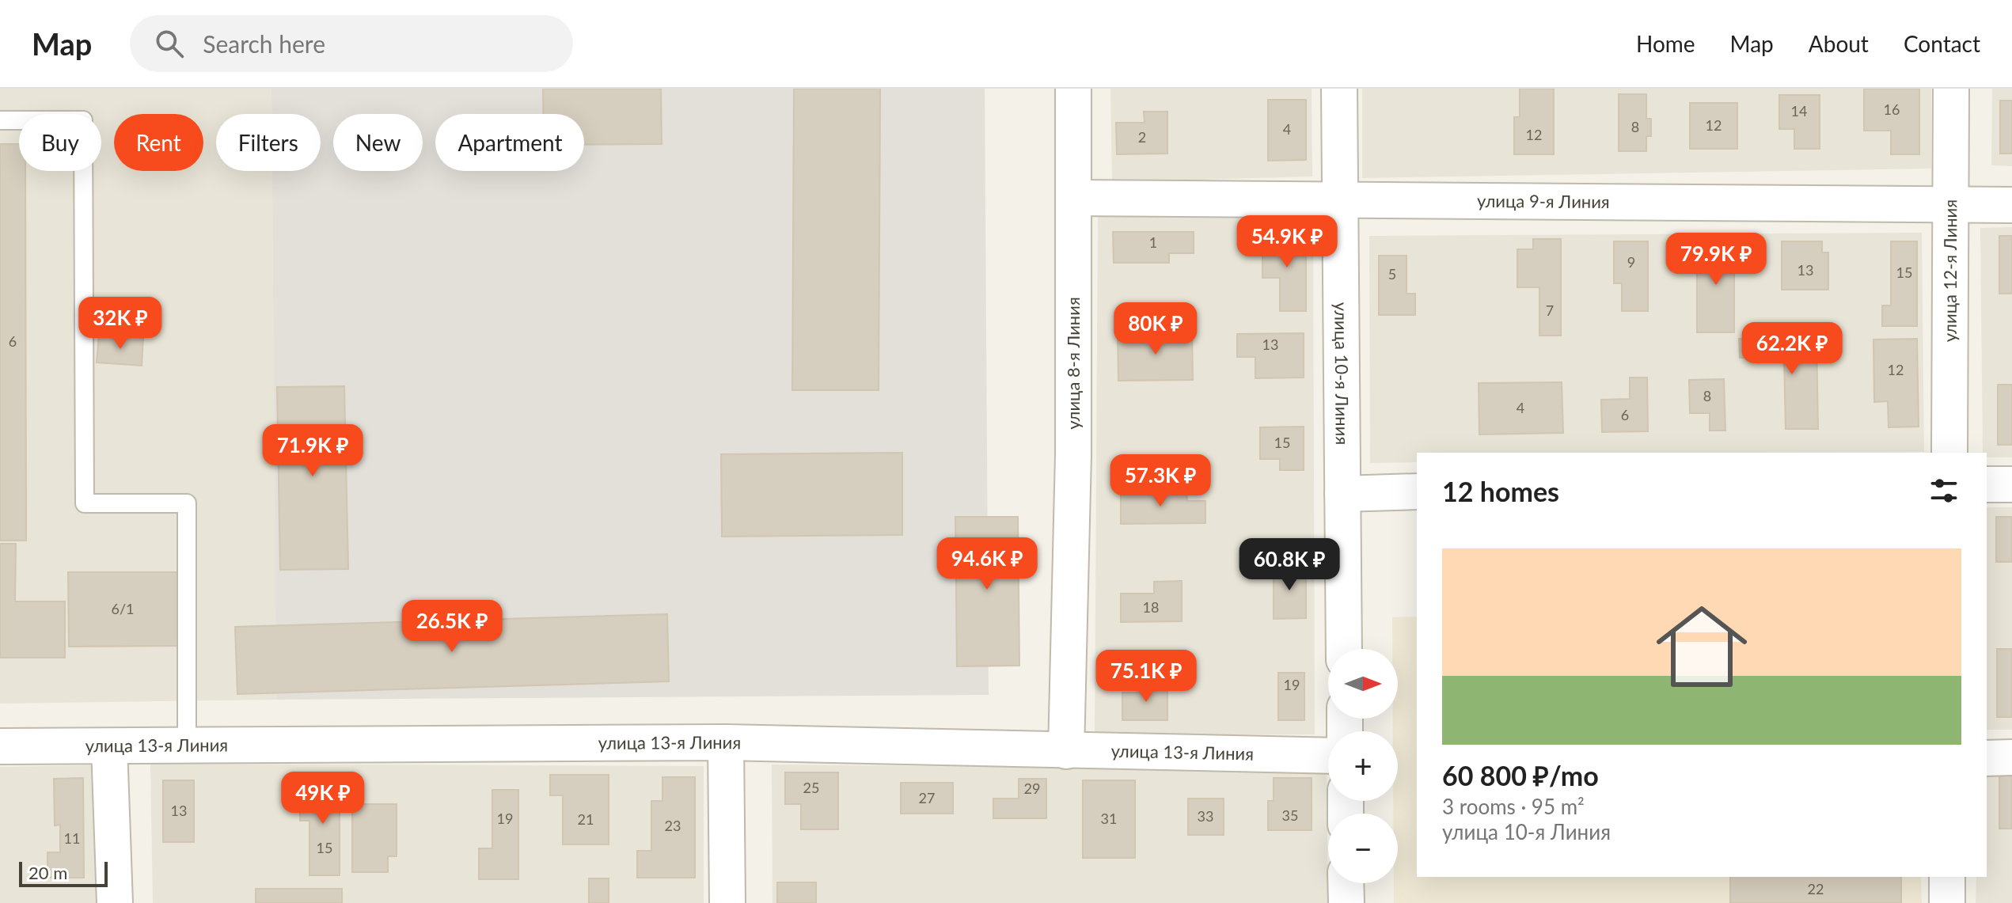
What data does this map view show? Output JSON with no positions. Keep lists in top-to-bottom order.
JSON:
{
  "streets": {
    "street": [
      "улица 9-я Линия",
      "улица 12-я Линия",
      "улица 8-я Линия",
      "улица 10-я Линия",
      "улица 13-я Линия"
    ]
  },
  "crossings": [
    ["улица 9-я Линия", "улица 12-я Линия"],
    ["улица 9-я Линия", "улица 8-я Линия"],
    ["улица 9-я Линия", "улица 10-я Линия"],
    ["улица 8-я Линия", "улица 13-я Линия"]
  ],
  "house_numbers": [
    "16",
    "14",
    "12",
    "8",
    "4",
    "12",
    "2",
    "1",
    "9",
    "13",
    "15",
    "5",
    "7",
    "6",
    "13",
    "12",
    "8",
    "4",
    "6",
    "15",
    "18",
    "6/1",
    "19",
    "25",
    "29",
    "27",
    "13",
    "35",
    "33",
    "19",
    "31",
    "21",
    "23",
    "11",
    "15",
    "22"
  ],
  "scale_bar": "20 m",
  "north": "right",
  "page": {
    "header": "Map",
    "search": "Search here",
    "nav": [
      "Home",
      "Map",
      "About",
      "Contact"
    ],
    "chip": [
      "Buy",
      "Rent",
      "Filters",
      "New",
      "Apartment"
    ],
    "price": [
      "54.9K ₽",
      "79.9K ₽",
      "32K ₽",
      "80K ₽",
      "62.2K ₽",
      "71.9K ₽",
      "57.3K ₽",
      "94.6K ₽",
      "60.8K ₽",
      "26.5K ₽",
      "75.1K ₽",
      "49K ₽"
    ],
    "heading": "12 homes",
    "list": [
      {
        "name": "60 800 ₽/mo",
        "note": "3 rooms · 95 m² · улица 10-я Линия"
      }
    ],
    "map_buttons": ["+", "−"],
    "scale": "20 m"
  }
}
